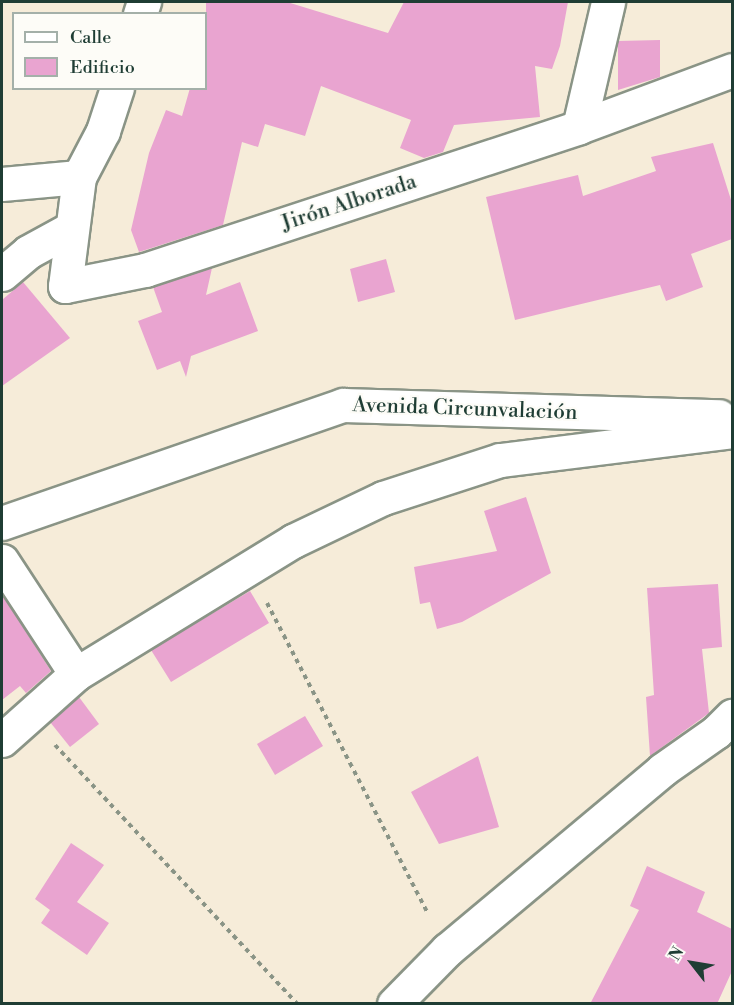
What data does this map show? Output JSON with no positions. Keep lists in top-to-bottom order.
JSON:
{
  "streets": {
    "street": ["Jirón Alborada", "Avenida Circunvalación"]
  },
  "legend": ["Calle", "Edificio"],
  "north": "top left"
}
